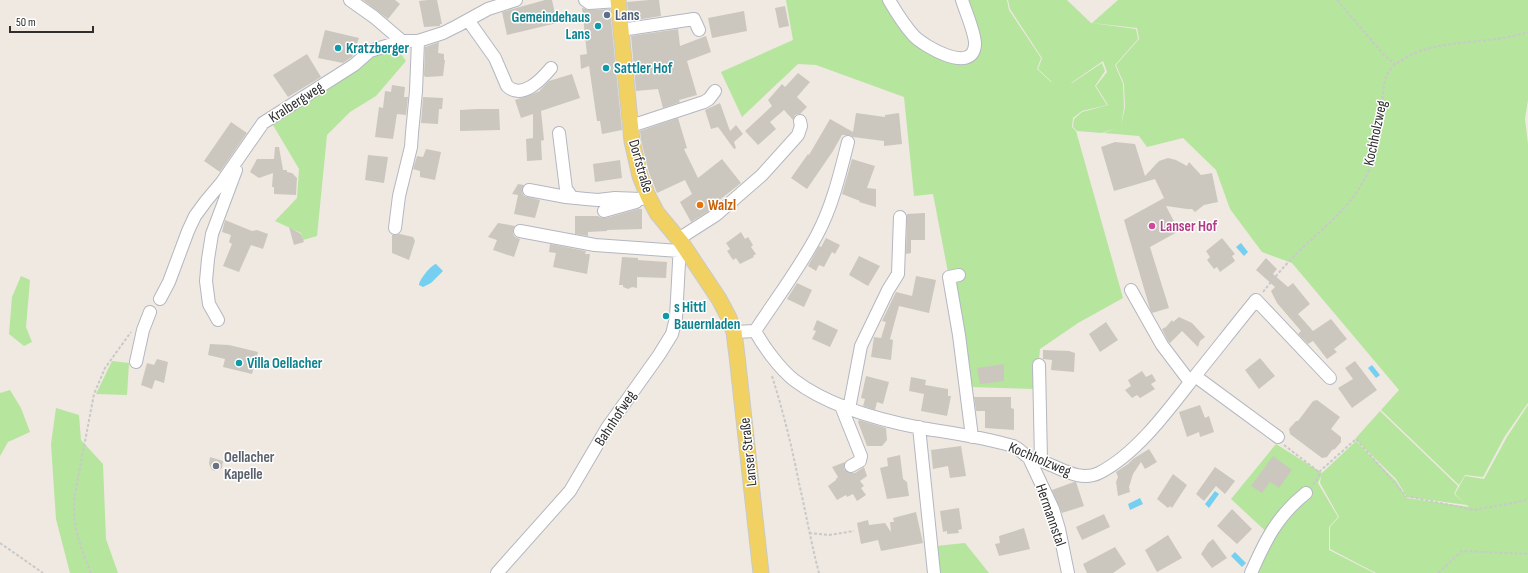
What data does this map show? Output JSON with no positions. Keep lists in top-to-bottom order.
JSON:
{
  "streets": {
    "main road": ["Dorfstraße", "Lanser Straße"],
    "street": [
      "Kralbergweg",
      "Kochholzweg",
      "Bahnhofweg",
      "Hermannstal"
    ]
  },
  "crossings": [
    ["Kochholzweg", "Hermannstal"],
    ["Dorfstraße", "Bahnhofweg"],
    ["Dorfstraße", "Lanser Straße"]
  ],
  "places": [
    "Lans",
    "Gemeindehaus Lans",
    "Kratzberger",
    "Sattler Hof",
    "Walzl",
    "Lanser Hof",
    "s Hittl Bauernladen",
    "Villa Oellacher",
    "Oellacher Kapelle"
  ],
  "scale_bar": "50 m"
}
